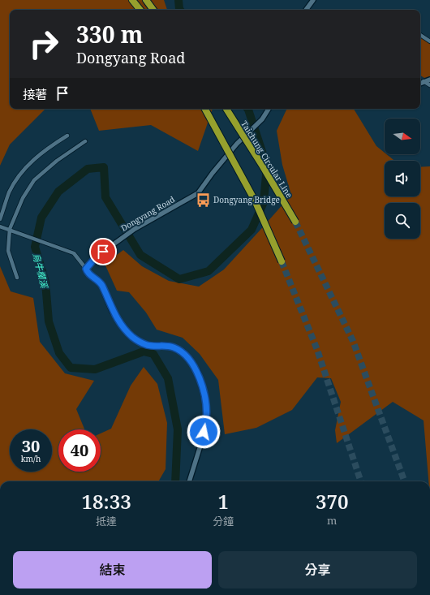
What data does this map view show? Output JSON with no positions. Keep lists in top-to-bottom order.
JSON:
{
  "streets": {
    "highway": ["Taichung Circular Line"],
    "street": ["Dongyang Road"]
  },
  "water": ["烏牛欄溪"],
  "places": {
    "bus stop": ["Dongyang Bridge"]
  },
  "north": "right",
  "page": {
    "turn": ["330 m", "Dongyang Road"],
    "then": "接著",
    "speed": "30 km/h",
    "limit": "40",
    "eta": [
      "18:33",
      "抵達",
      "1",
      "分鐘",
      "370",
      "m"
    ],
    "buttons": ["結束", "分享"]
  }
}
